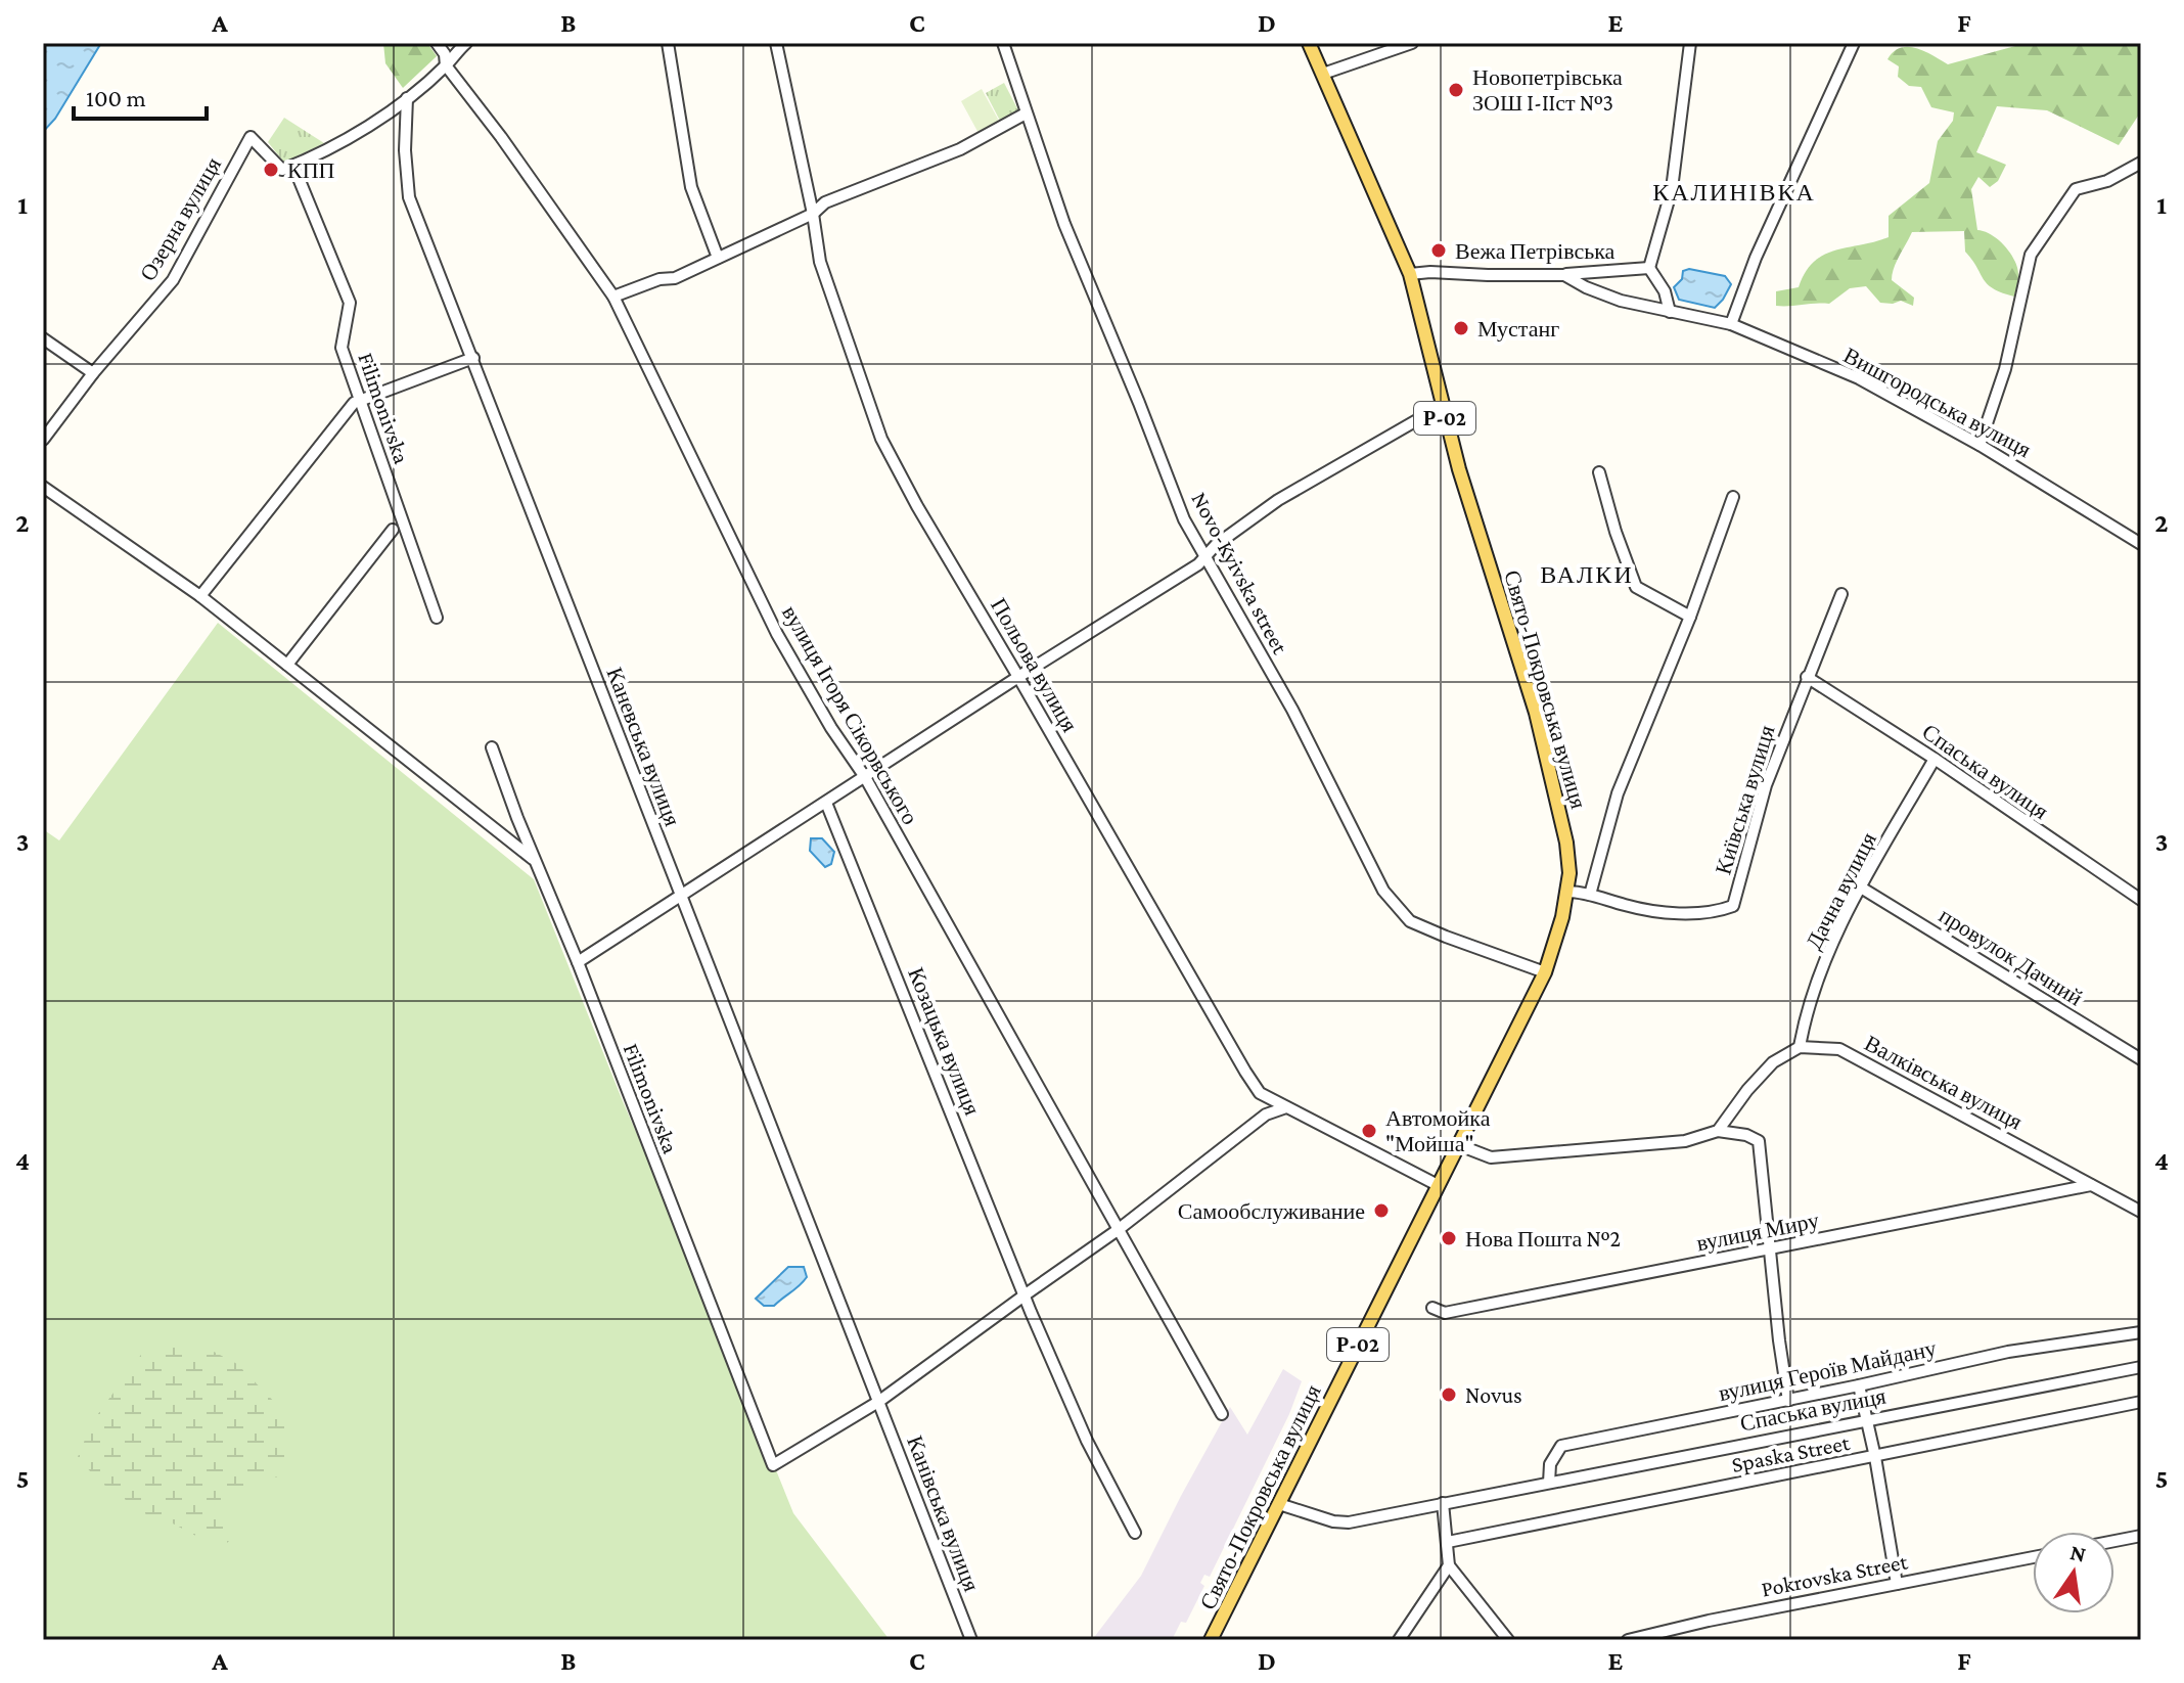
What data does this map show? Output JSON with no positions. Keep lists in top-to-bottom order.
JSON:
{
  "streets": {
    "main road": ["Р-02", "Свято-Покровська вулиця"],
    "street": [
      "Озерна вулиця",
      "Вишгородська вулиця",
      "Filimonivska",
      "Novo-Kyivska street",
      "Польова вулиця",
      "вулиця Ігоря Сікорвського",
      "Каневська вулиця",
      "Спаська вулиця",
      "Київська вулиця",
      "Дачна вулиця",
      "провулок Дачний",
      "Козацька вулиця",
      "Валківська вулиця",
      "вулиця Миру",
      "вулиця Героїв Майдану",
      "Spaska Street",
      "Канівська вулиця",
      "Pokrovska Street"
    ]
  },
  "crossings": [
    ["Озерна вулиця", "Filimonivska"],
    ["Вишгородська вулиця", "Свято-Покровська вулиця"],
    ["Filimonivska", "Каневська вулиця"],
    ["Filimonivska", "Канівська вулиця"],
    ["Novo-Kyivska street", "Свято-Покровська вулиця"],
    ["Польова вулиця", "Свято-Покровська вулиця"],
    ["Свято-Покровська вулиця", "Спаська вулиця"],
    ["Свято-Покровська вулиця", "Київська вулиця"],
    ["Каневська вулиця", "Канівська вулиця"],
    ["Спаська вулиця", "Київська вулиця"],
    ["Спаська вулиця", "Дачна вулиця"],
    ["Спаська вулиця", "вулиця Героїв Майдану"],
    ["Дачна вулиця", "провулок Дачний"],
    ["Дачна вулиця", "Валківська вулиця"],
    ["Валківська вулиця", "вулиця Миру"]
  ],
  "districts": ["КАЛИНІВКА", "ВАЛКИ"],
  "places": [
    "Новопетрівська ЗОШ I-IIст №3",
    "КПП",
    "Вежа Петрівська",
    "Мустанг",
    "Автомойка \"Мойша\"",
    "Самообслуживание",
    "Нова Пошта №2",
    "Novus"
  ],
  "scale_bar": "100 m",
  "north": "top",
  "grid": {
    "columns": [
      "A",
      "B",
      "C",
      "D",
      "E",
      "F"
    ],
    "rows": [
      "1",
      "2",
      "3",
      "4",
      "5"
    ]
  }
}
